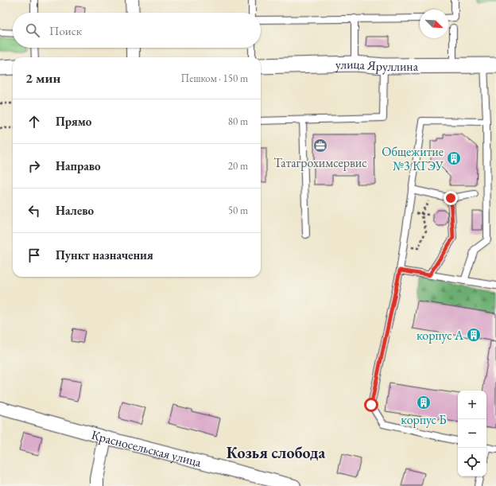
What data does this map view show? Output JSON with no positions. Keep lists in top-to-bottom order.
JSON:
{
  "streets": {
    "street": ["улица Яруллина", "Красносельская улица"]
  },
  "districts": ["Козья слобода"],
  "places": {
    "office": ["Татагрохимсервис"],
    "building": ["Общежитие №3 КГЭУ", "корпус А", "корпус Б"]
  },
  "north": "bottom right",
  "page": {
    "search": "Поиск",
    "heading": ["2 мин", "Пешком · 150 m"],
    "list": [
      ["Прямо", "80 m"],
      ["Направо", "20 m"],
      ["Налево", "50 m"],
      "Пункт назначения"
    ],
    "map_buttons": ["+", "−"]
  }
}
